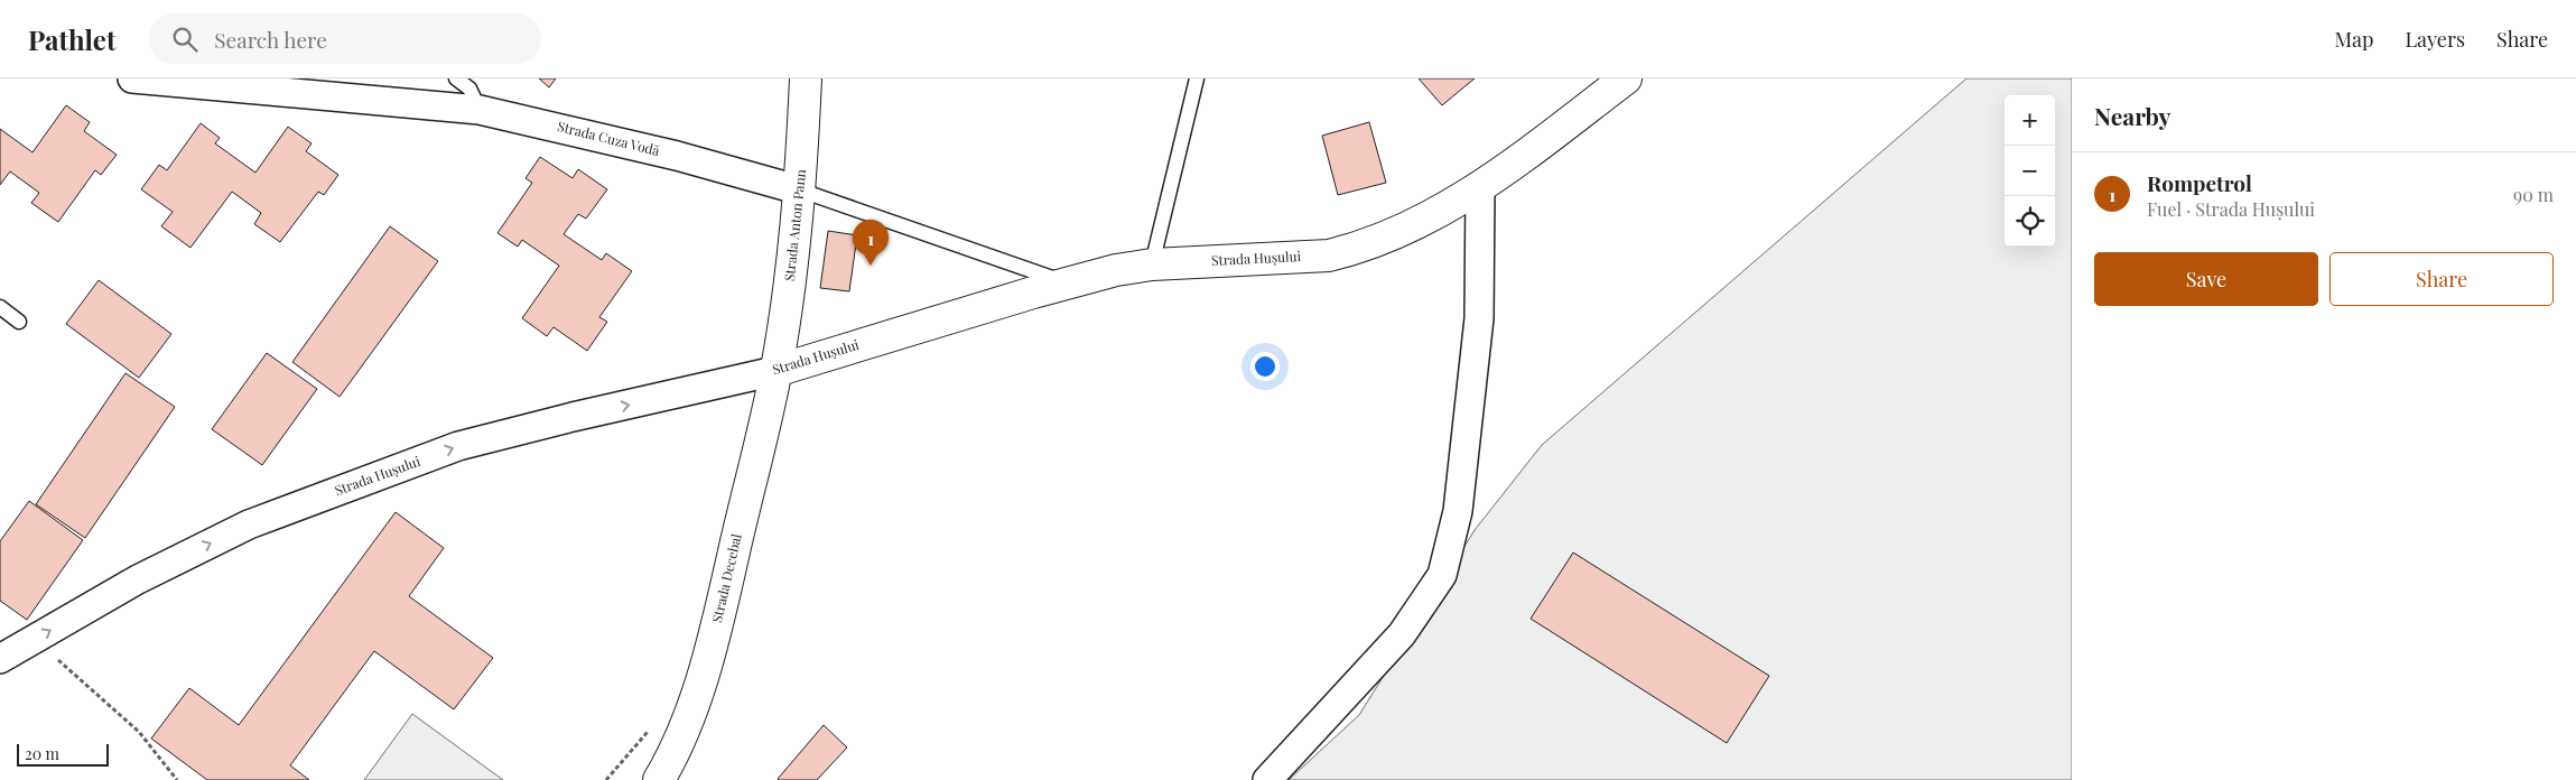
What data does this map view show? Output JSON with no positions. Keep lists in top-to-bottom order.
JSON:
{
  "streets": {
    "street": [
      "Strada Cuza Vodă",
      "Strada Anton Pann",
      "Strada Hușului",
      "Strada Decebal"
    ]
  },
  "crossings": [
    ["Strada Cuza Vodă", "Strada Anton Pann"],
    ["Strada Cuza Vodă", "Strada Hușului"],
    ["Strada Anton Pann", "Strada Hușului"],
    ["Strada Anton Pann", "Strada Decebal"],
    ["Strada Hușului", "Strada Decebal"]
  ],
  "one_way": ["Strada Hușului"],
  "scale_bar": "20 m",
  "page": {
    "header": "Pathlet",
    "search": "Search here",
    "nav": ["Map", "Layers", "Share"],
    "heading": "Nearby",
    "map_buttons": ["+", "−"],
    "list": [
      {
        "mark": "1",
        "name": "Rompetrol",
        "note": "Fuel · Strada Hușului",
        "value": "90 m"
      }
    ],
    "pins": "1",
    "buttons": ["Save", "Share"],
    "scale": "20 m"
  }
}
